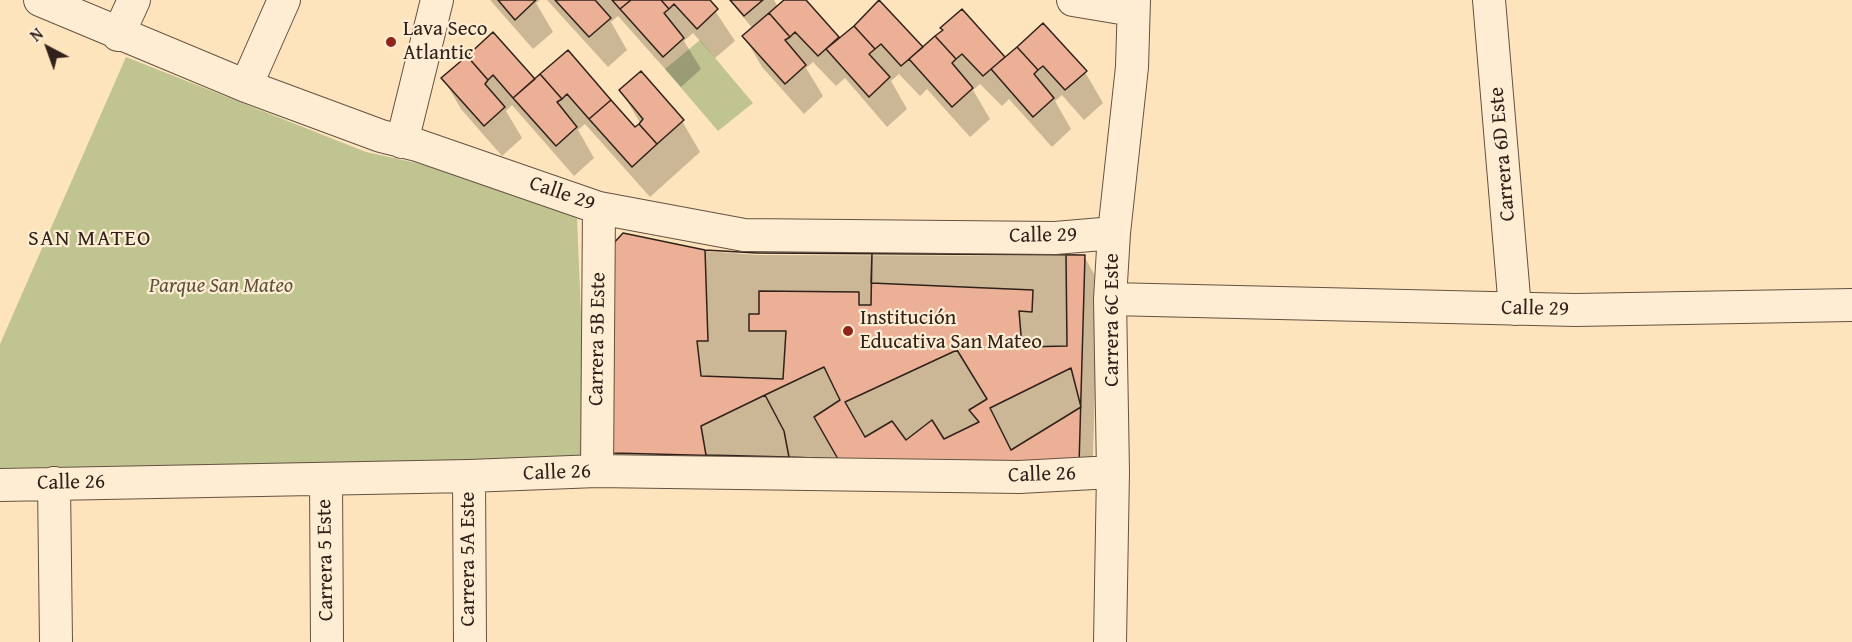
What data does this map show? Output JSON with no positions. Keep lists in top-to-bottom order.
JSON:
{
  "streets": {
    "street": [
      "Carrera 6D Este",
      "Calle 29",
      "Carrera 6C Este",
      "Carrera 5B Este",
      "Calle 26",
      "Carrera 5A Este",
      "Carrera 5 Este"
    ]
  },
  "crossings": [
    ["Carrera 6D Este", "Calle 29"],
    ["Calle 29", "Carrera 6C Este"],
    ["Calle 29", "Carrera 5B Este"],
    ["Carrera 6C Este", "Calle 26"],
    ["Carrera 5B Este", "Calle 26"],
    ["Calle 26", "Carrera 5A Este"],
    ["Calle 26", "Carrera 5 Este"]
  ],
  "districts": ["SAN MATEO"],
  "parks": ["Parque San Mateo"],
  "places": ["Lava Seco Atlantic", "Institución Educativa San Mateo"],
  "north": "top left"
}
